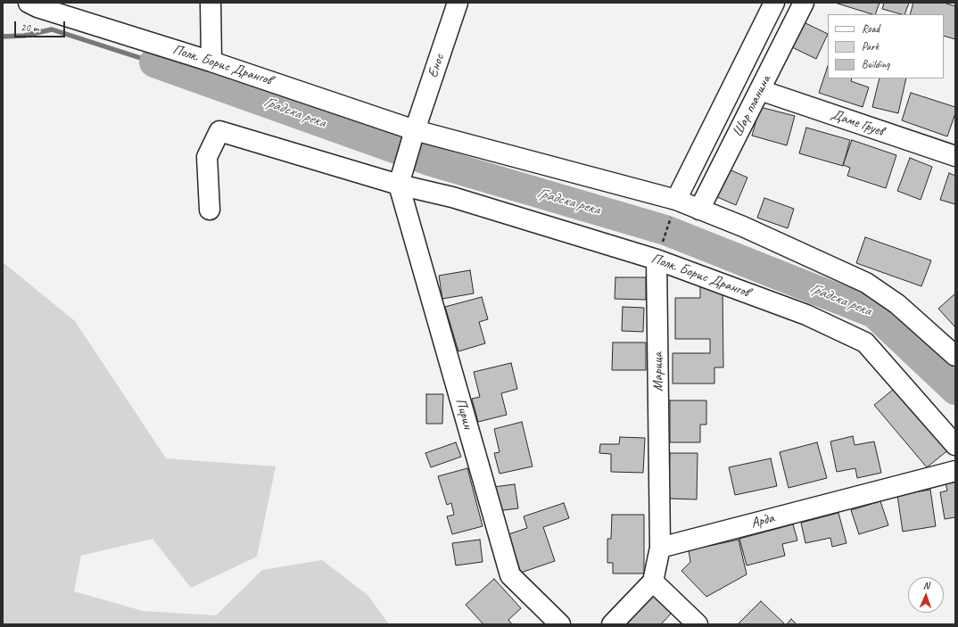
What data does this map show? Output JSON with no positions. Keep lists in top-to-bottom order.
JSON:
{
  "streets": {
    "street": [
      "Полк. Борис Дрангов",
      "Енос",
      "Шар планина",
      "Даме Груев",
      "Марица",
      "Пирин",
      "Арда"
    ]
  },
  "crossings": [
    ["Полк. Борис Дрангов", "Енос"],
    ["Полк. Борис Дрангов", "Шар планина"],
    ["Полк. Борис Дрангов", "Марица"],
    ["Полк. Борис Дрангов", "Пирин"],
    ["Шар планина", "Даме Груев"],
    ["Марица", "Арда"]
  ],
  "water": ["Градска река"],
  "legend": ["Road", "Park", "Building"],
  "scale_bar": "20 m",
  "north": "top"
}
